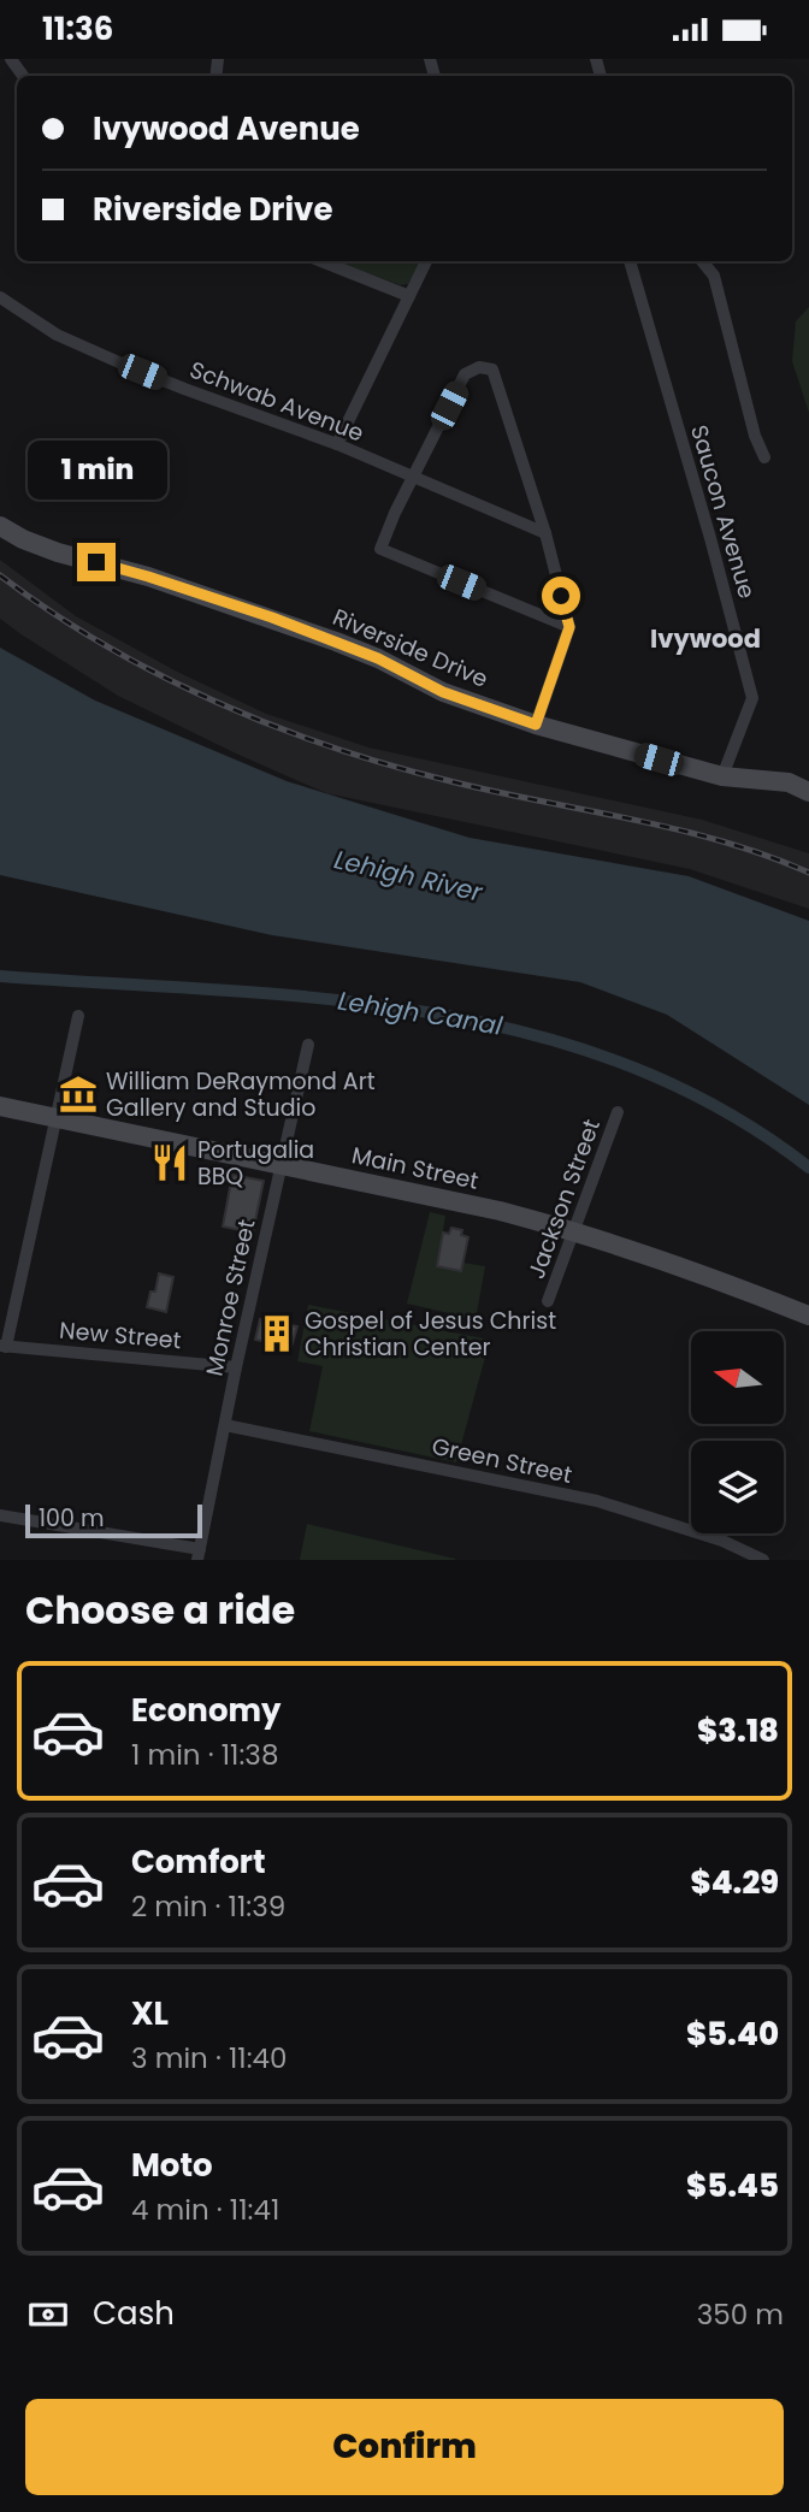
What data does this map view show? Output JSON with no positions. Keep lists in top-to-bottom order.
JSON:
{
  "streets": {
    "street": [
      "Schwab Avenue",
      "Saucon Avenue",
      "Riverside Drive",
      "Main Street",
      "Jackson Street",
      "Monroe Street",
      "New Street",
      "Green Street"
    ]
  },
  "crossings": [
    ["Saucon Avenue", "Riverside Drive"],
    ["Main Street", "Jackson Street"],
    ["Main Street", "Monroe Street"],
    ["Monroe Street", "New Street"],
    ["Monroe Street", "Green Street"]
  ],
  "districts": ["Ivywood"],
  "water": ["Lehigh River", "Lehigh Canal"],
  "places": {
    "museum": ["William DeRaymond Art Gallery and Studio"],
    "restaurant": ["Portugalia BBQ"],
    "building": ["Gospel of Jesus Christ Christian Center"]
  },
  "scale_bar": "100 m",
  "north": "left",
  "page": {
    "status": "11:36",
    "banner": ["Ivywood Avenue", "Riverside Drive"],
    "bubble": "1 min",
    "scale": "100 m",
    "heading": "Choose a ride",
    "list": [
      {
        "name": "Economy",
        "note": "1 min · 11:38",
        "value": "$3.18"
      },
      {
        "name": "Comfort",
        "note": "2 min · 11:39",
        "value": "$4.29"
      },
      {
        "name": "XL",
        "note": "3 min · 11:40",
        "value": "$5.40"
      },
      {
        "name": "Moto",
        "note": "4 min · 11:41",
        "value": "$5.45"
      }
    ],
    "pay": ["Cash", "350 m"],
    "buttons": "Confirm"
  }
}
